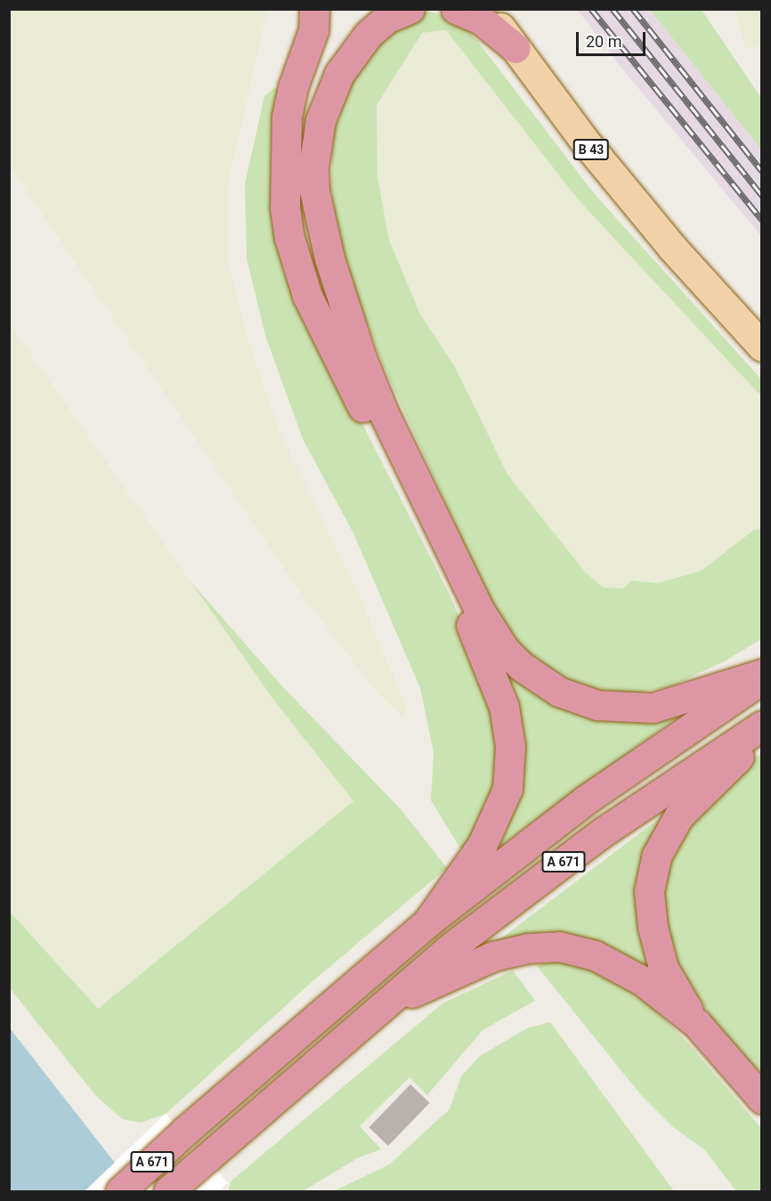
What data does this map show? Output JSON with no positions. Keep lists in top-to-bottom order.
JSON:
{
  "streets": {
    "highway": ["A 671"],
    "main road": ["B 43"]
  },
  "scale_bar": "20 m"
}
